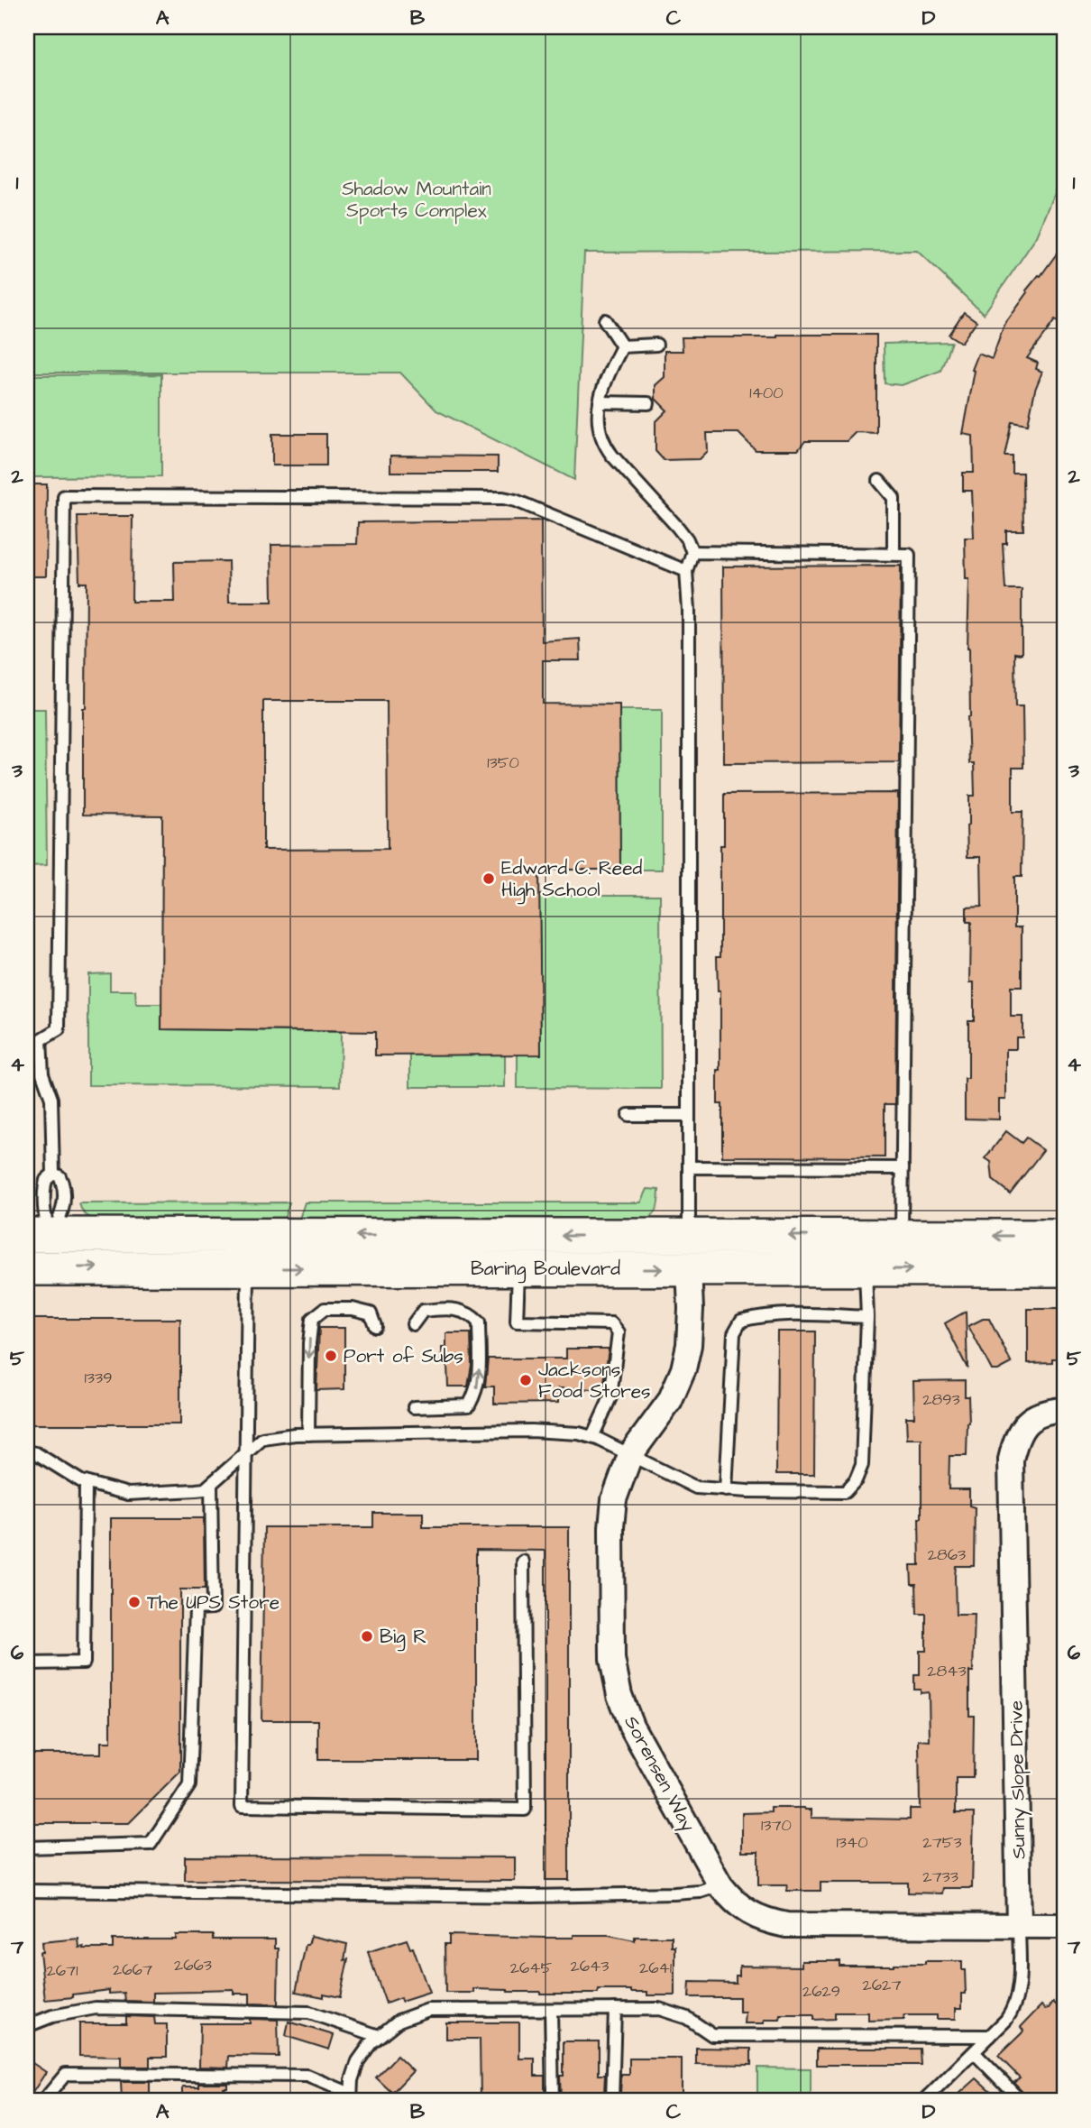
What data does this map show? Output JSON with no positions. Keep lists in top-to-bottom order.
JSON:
{
  "streets": {
    "main road": ["Baring Boulevard"],
    "street": ["Sorensen Way", "Sunny Slope Drive"]
  },
  "crossings": [
    ["Baring Boulevard", "Sorensen Way"],
    ["Sorensen Way", "Sunny Slope Drive"]
  ],
  "parks": ["Shadow Mountain Sports Complex"],
  "places": [
    "Edward C. Reed High School",
    "Port of Subs",
    "Jacksons Food Stores",
    "The UPS Store",
    "Big R"
  ],
  "house_numbers": [
    "1400",
    "1350",
    "1339",
    "2893",
    "2863",
    "2843",
    "1370",
    "1340",
    "2753",
    "2733",
    "2663",
    "2643",
    "2645",
    "2641",
    "2667",
    "2671",
    "2627",
    "2629"
  ],
  "grid": {
    "columns": [
      "A",
      "B",
      "C",
      "D"
    ],
    "rows": [
      "1",
      "2",
      "3",
      "4",
      "5",
      "6",
      "7"
    ]
  }
}
